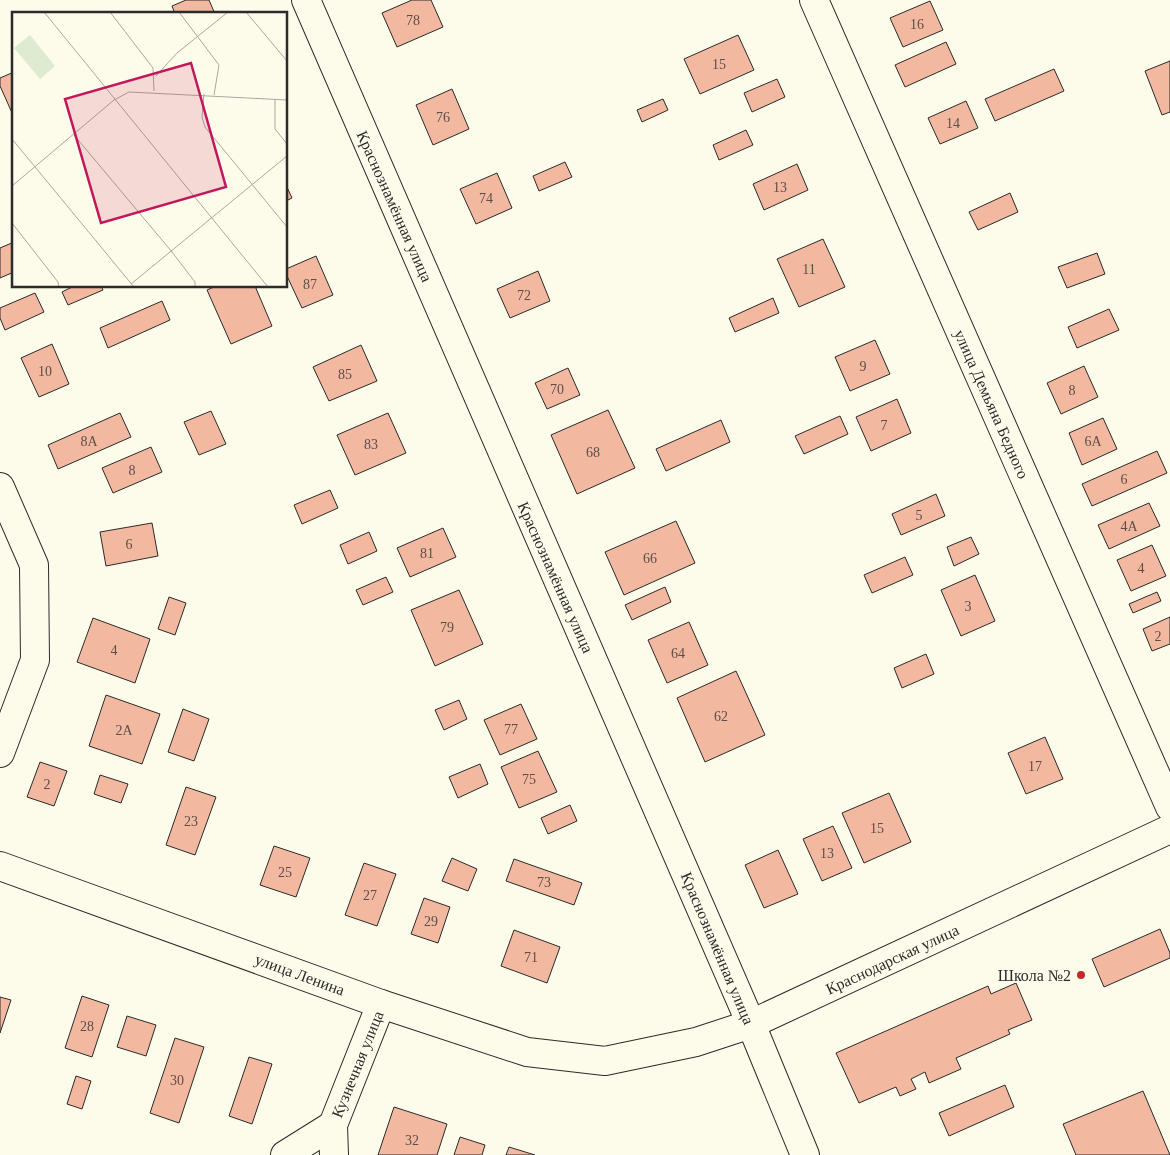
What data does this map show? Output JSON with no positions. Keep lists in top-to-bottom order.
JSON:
{
  "streets": {
    "street": [
      "Краснознамённая улица",
      "улица Демьяна Бедного",
      "Краснодарская улица",
      "улица Ленина",
      "Кузнечная улица"
    ]
  },
  "crossings": [
    ["Краснознамённая улица", "Краснодарская улица"],
    ["Краснодарская улица", "улица Ленина"],
    ["улица Ленина", "Кузнечная улица"]
  ],
  "places": ["Школа №2"],
  "house_numbers": [
    "78",
    "16",
    "15",
    "76",
    "14",
    "13",
    "74",
    "11",
    "87",
    "72",
    "9",
    "10",
    "85",
    "70",
    "8",
    "7",
    "8А",
    "6А",
    "83",
    "68",
    "8",
    "6",
    "5",
    "4А",
    "6",
    "81",
    "66",
    "4",
    "3",
    "79",
    "2",
    "4",
    "64",
    "62",
    "77",
    "2А",
    "17",
    "75",
    "2",
    "23",
    "15",
    "13",
    "25",
    "73",
    "27",
    "29",
    "71",
    "28",
    "30",
    "32"
  ]
}
